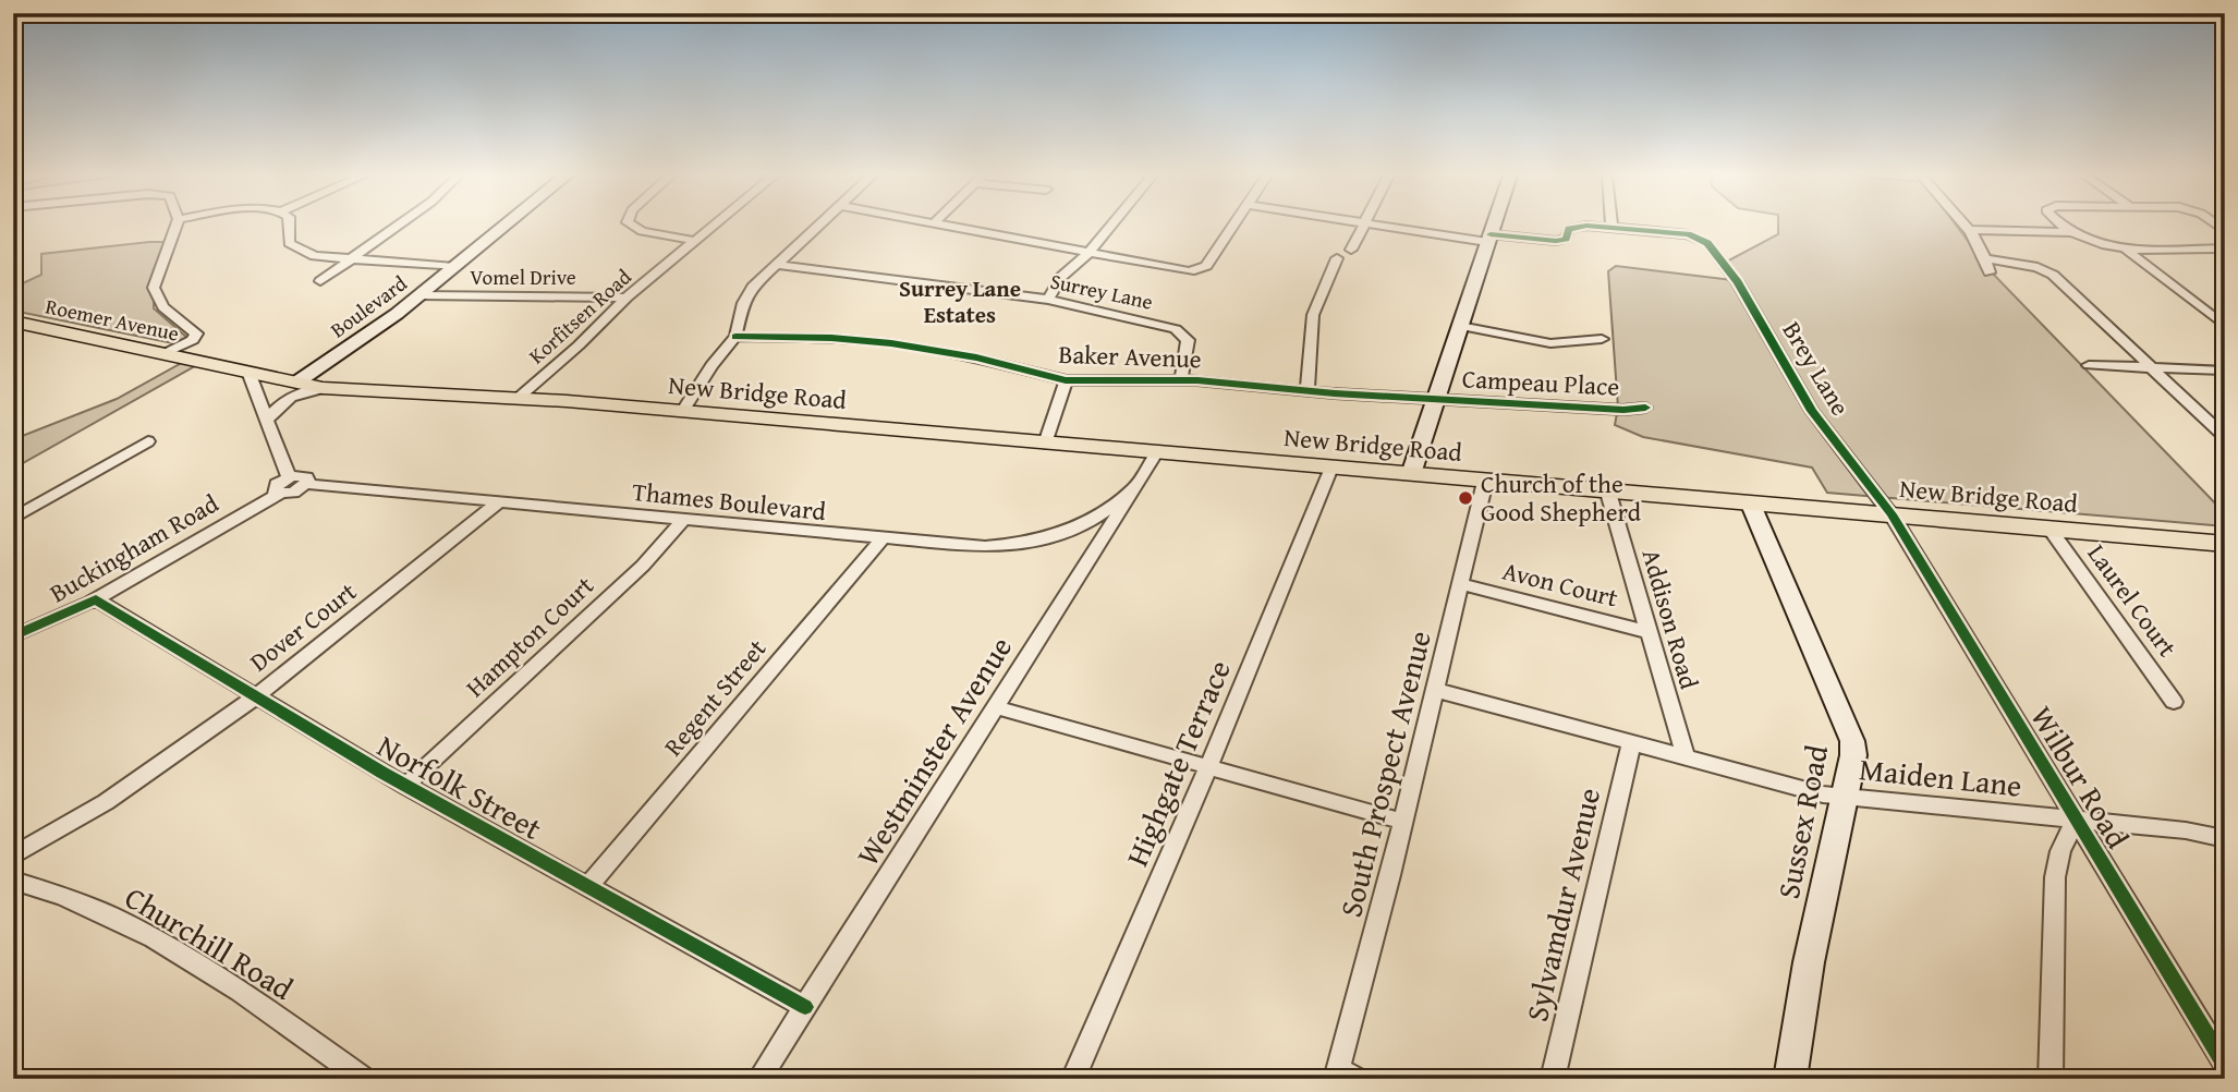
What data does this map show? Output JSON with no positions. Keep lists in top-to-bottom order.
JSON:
{
  "streets": {
    "main road": ["Roemer Avenue", "New Bridge Road"],
    "street": [
      "Vomel Drive",
      "Surrey Lane",
      "Boulevard",
      "Korfitsen Road",
      "Baker Avenue",
      "Brey Lane",
      "Campeau Place",
      "Thames Boulevard",
      "Buckingham Road",
      "Avon Court",
      "Laurel Court",
      "Addison Road",
      "Dover Court",
      "Hampton Court",
      "Regent Street",
      "Westminster Avenue",
      "Highgate Terrace",
      "South Prospect Avenue",
      "Maiden Lane",
      "Wilbur Road",
      "Norfolk Street",
      "Sussex Road",
      "Sylvamdur Avenue",
      "Churchill Road"
    ]
  },
  "crossings": [
    ["Vomel Drive", "Boulevard"],
    ["Vomel Drive", "Korfitsen Road"],
    ["Surrey Lane", "Baker Avenue"],
    ["Boulevard", "New Bridge Road"],
    ["Korfitsen Road", "New Bridge Road"],
    ["Roemer Avenue", "New Bridge Road"],
    ["Baker Avenue", "Campeau Place"],
    ["Brey Lane", "New Bridge Road"],
    ["Brey Lane", "Wilbur Road"],
    ["New Bridge Road", "Laurel Court"],
    ["New Bridge Road", "Addison Road"],
    ["New Bridge Road", "Westminster Avenue"],
    ["New Bridge Road", "Highgate Terrace"],
    ["New Bridge Road", "South Prospect Avenue"],
    ["New Bridge Road", "Wilbur Road"],
    ["New Bridge Road", "Sussex Road"],
    ["Thames Boulevard", "Buckingham Road"],
    ["Thames Boulevard", "Dover Court"],
    ["Thames Boulevard", "Hampton Court"],
    ["Thames Boulevard", "Regent Street"],
    ["Thames Boulevard", "Westminster Avenue"],
    ["Buckingham Road", "Norfolk Street"],
    ["Avon Court", "Addison Road"],
    ["Avon Court", "South Prospect Avenue"],
    ["Addison Road", "Maiden Lane"],
    ["Dover Court", "Norfolk Street"],
    ["Hampton Court", "Norfolk Street"],
    ["Regent Street", "Norfolk Street"],
    ["Westminster Avenue", "Norfolk Street"],
    ["South Prospect Avenue", "Maiden Lane"],
    ["Maiden Lane", "Wilbur Road"],
    ["Maiden Lane", "Sussex Road"],
    ["Maiden Lane", "Sylvamdur Avenue"]
  ],
  "districts": ["Surrey Lane Estates"],
  "places": ["Church of the Good Shepherd"]
}
